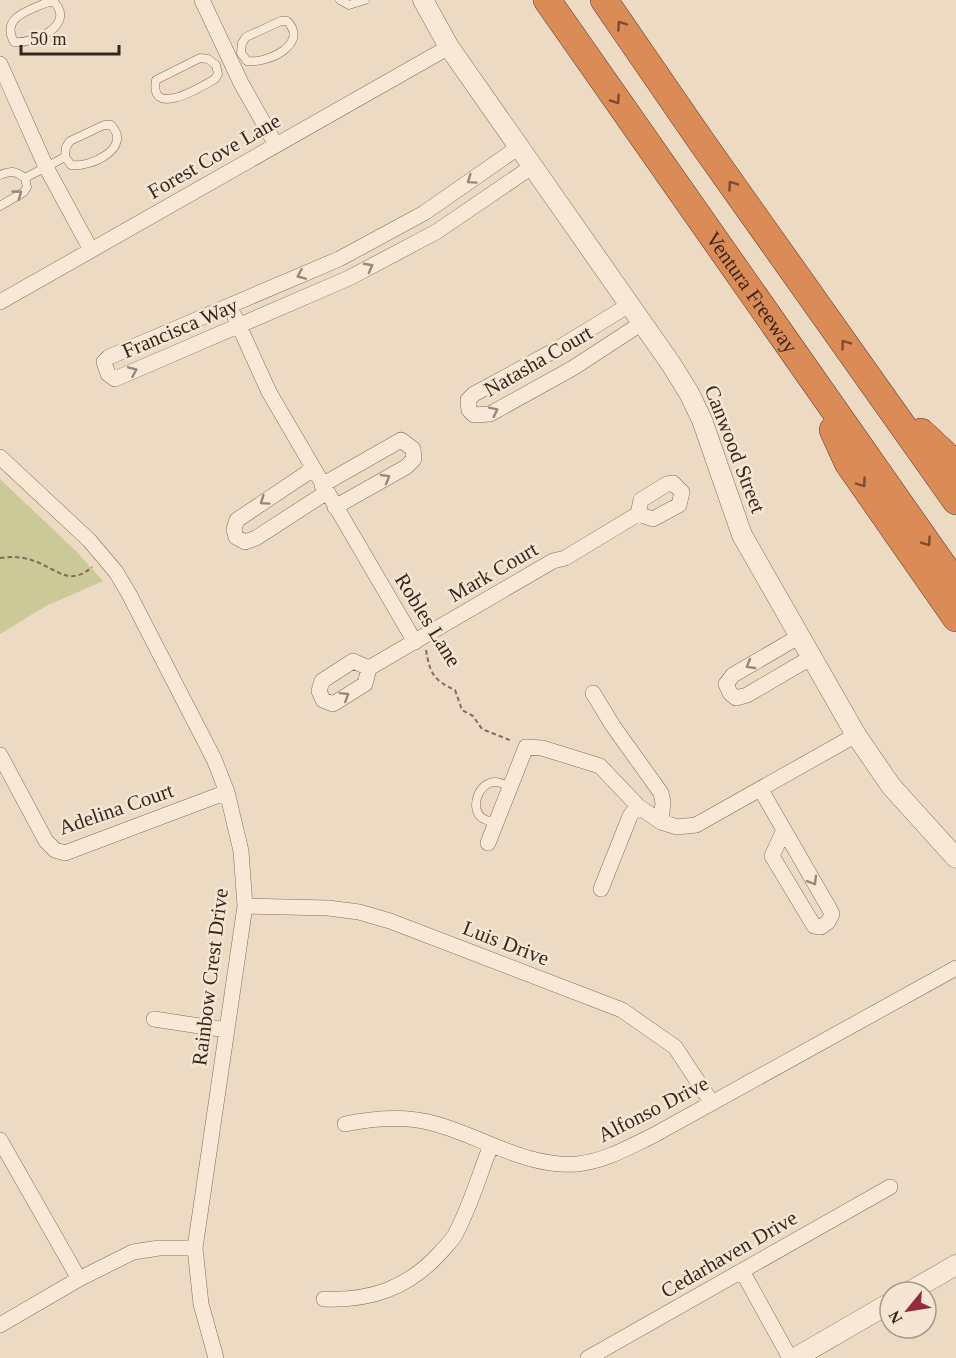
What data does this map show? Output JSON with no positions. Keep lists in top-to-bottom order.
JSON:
{
  "streets": {
    "highway": ["Ventura Freeway"],
    "street": [
      "Forest Cove Lane",
      "Francisca Way",
      "Natasha Court",
      "Canwood Street",
      "Mark Court",
      "Robles Lane",
      "Adelina Court",
      "Luis Drive",
      "Rainbow Crest Drive",
      "Alfonso Drive",
      "Cedarhaven Drive"
    ]
  },
  "crossings": [
    ["Forest Cove Lane", "Canwood Street"],
    ["Francisca Way", "Canwood Street"],
    ["Francisca Way", "Robles Lane"],
    ["Natasha Court", "Canwood Street"],
    ["Mark Court", "Robles Lane"],
    ["Adelina Court", "Rainbow Crest Drive"],
    ["Luis Drive", "Rainbow Crest Drive"],
    ["Luis Drive", "Alfonso Drive"]
  ],
  "scale_bar": "50 m",
  "north": "bottom left"
}
